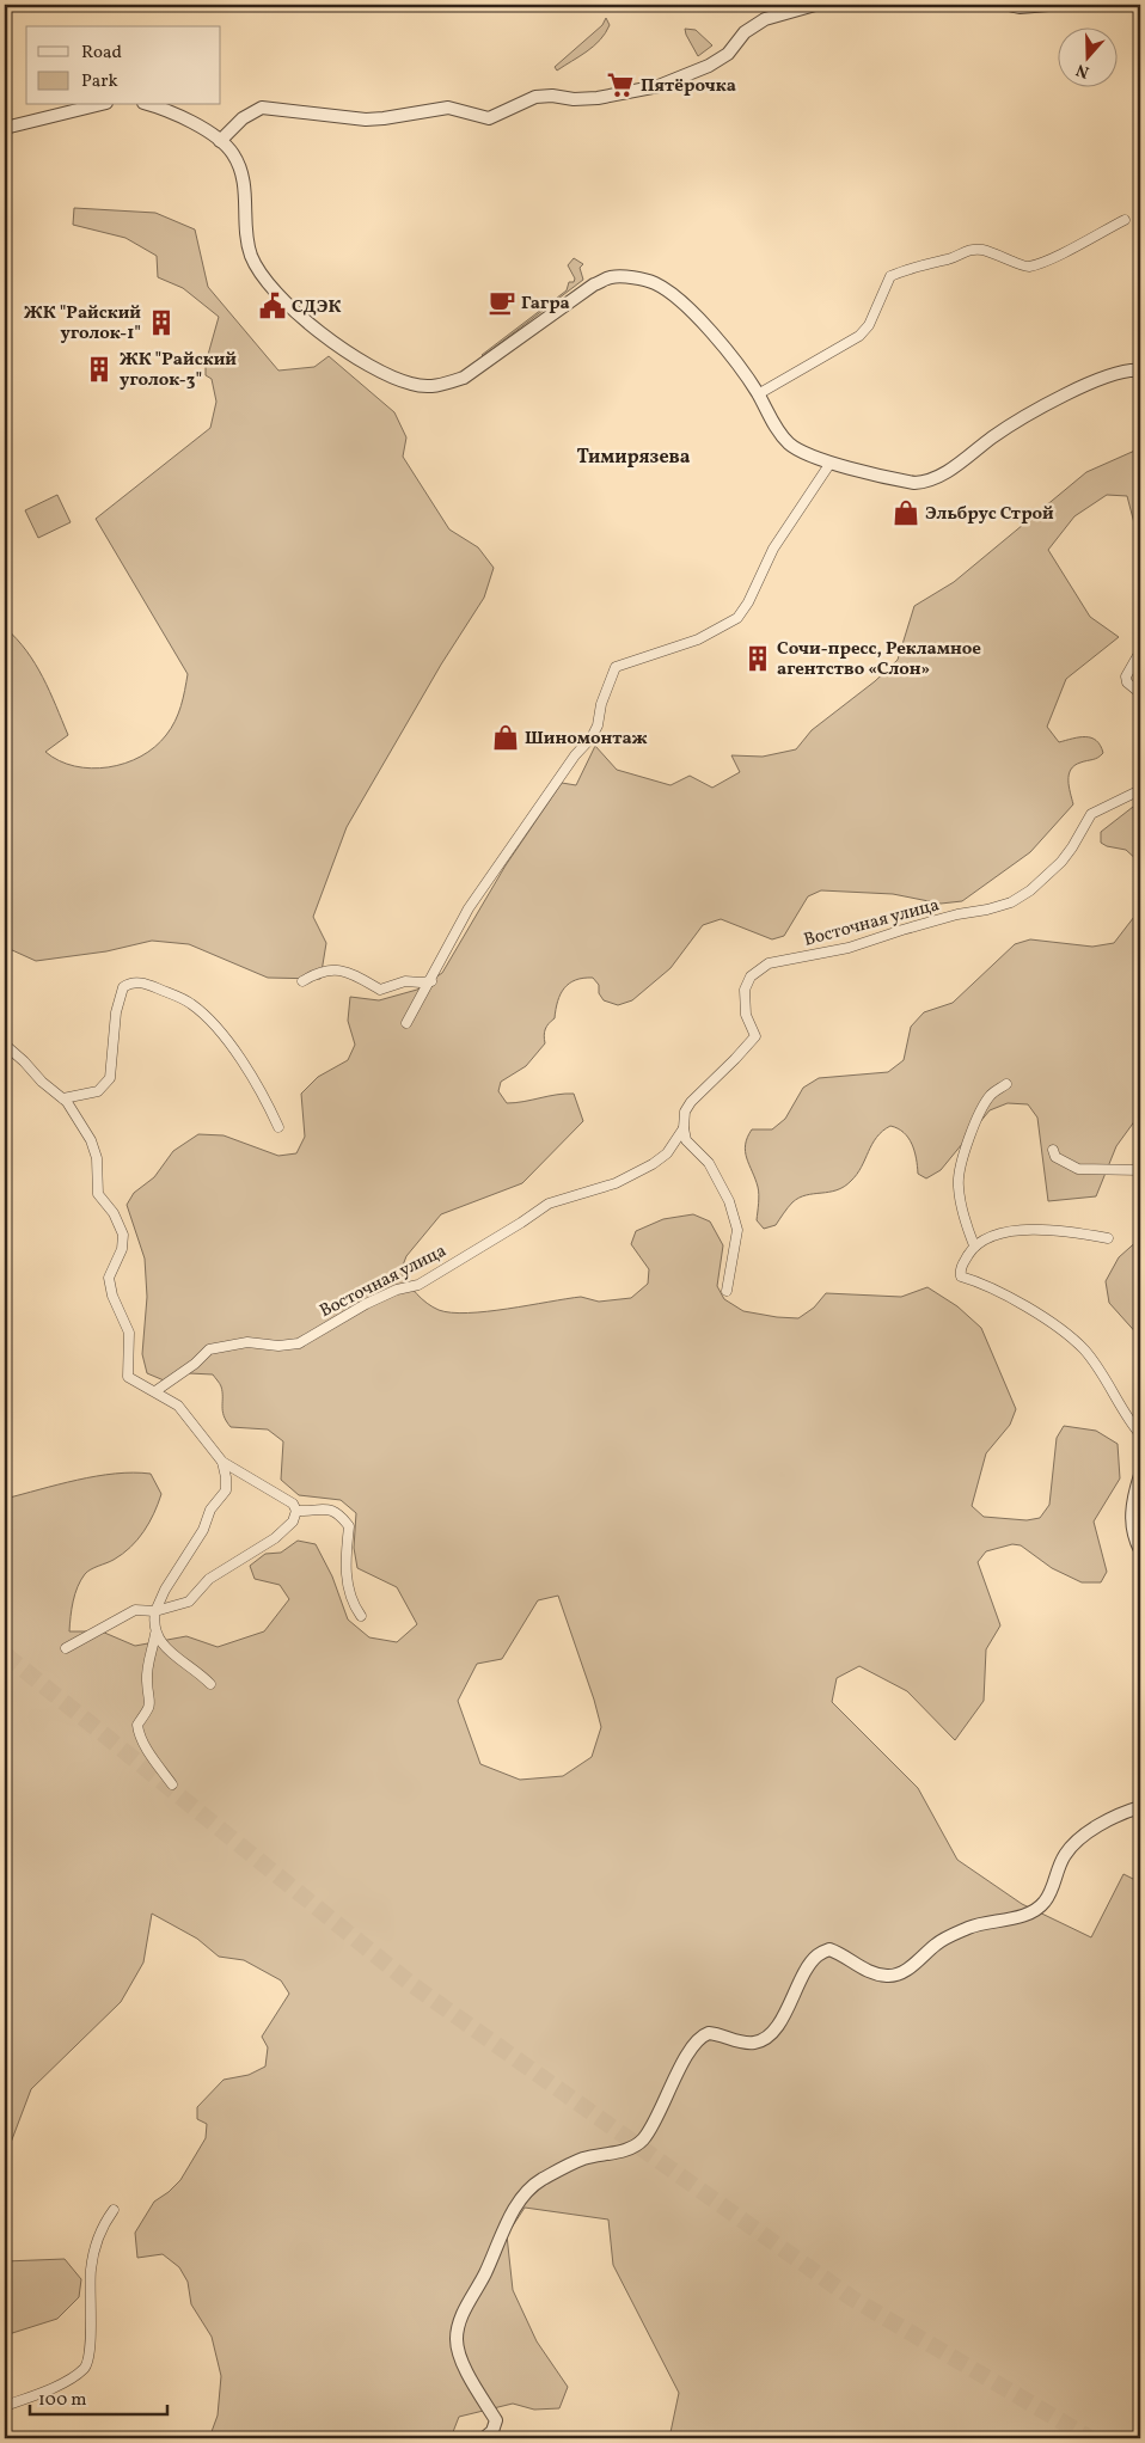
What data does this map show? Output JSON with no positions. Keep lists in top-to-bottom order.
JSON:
{
  "streets": {
    "street": ["Восточная улица"]
  },
  "districts": ["Тимирязева"],
  "places": {
    "supermarket": ["Пятёрочка"],
    "cafe": ["Гагра"],
    "public building": ["СДЭК"],
    "building": ["ЖК \"Райский уголок-1\"", "ЖК \"Райский уголок-3\"", "Сочи-пресс, Рекламное агентство «Слон»"],
    "shop": ["Эльбрус Строй", "Шиномонтаж"]
  },
  "legend": ["Road", "Park"],
  "scale_bar": "100 m",
  "north": "bottom"
}
